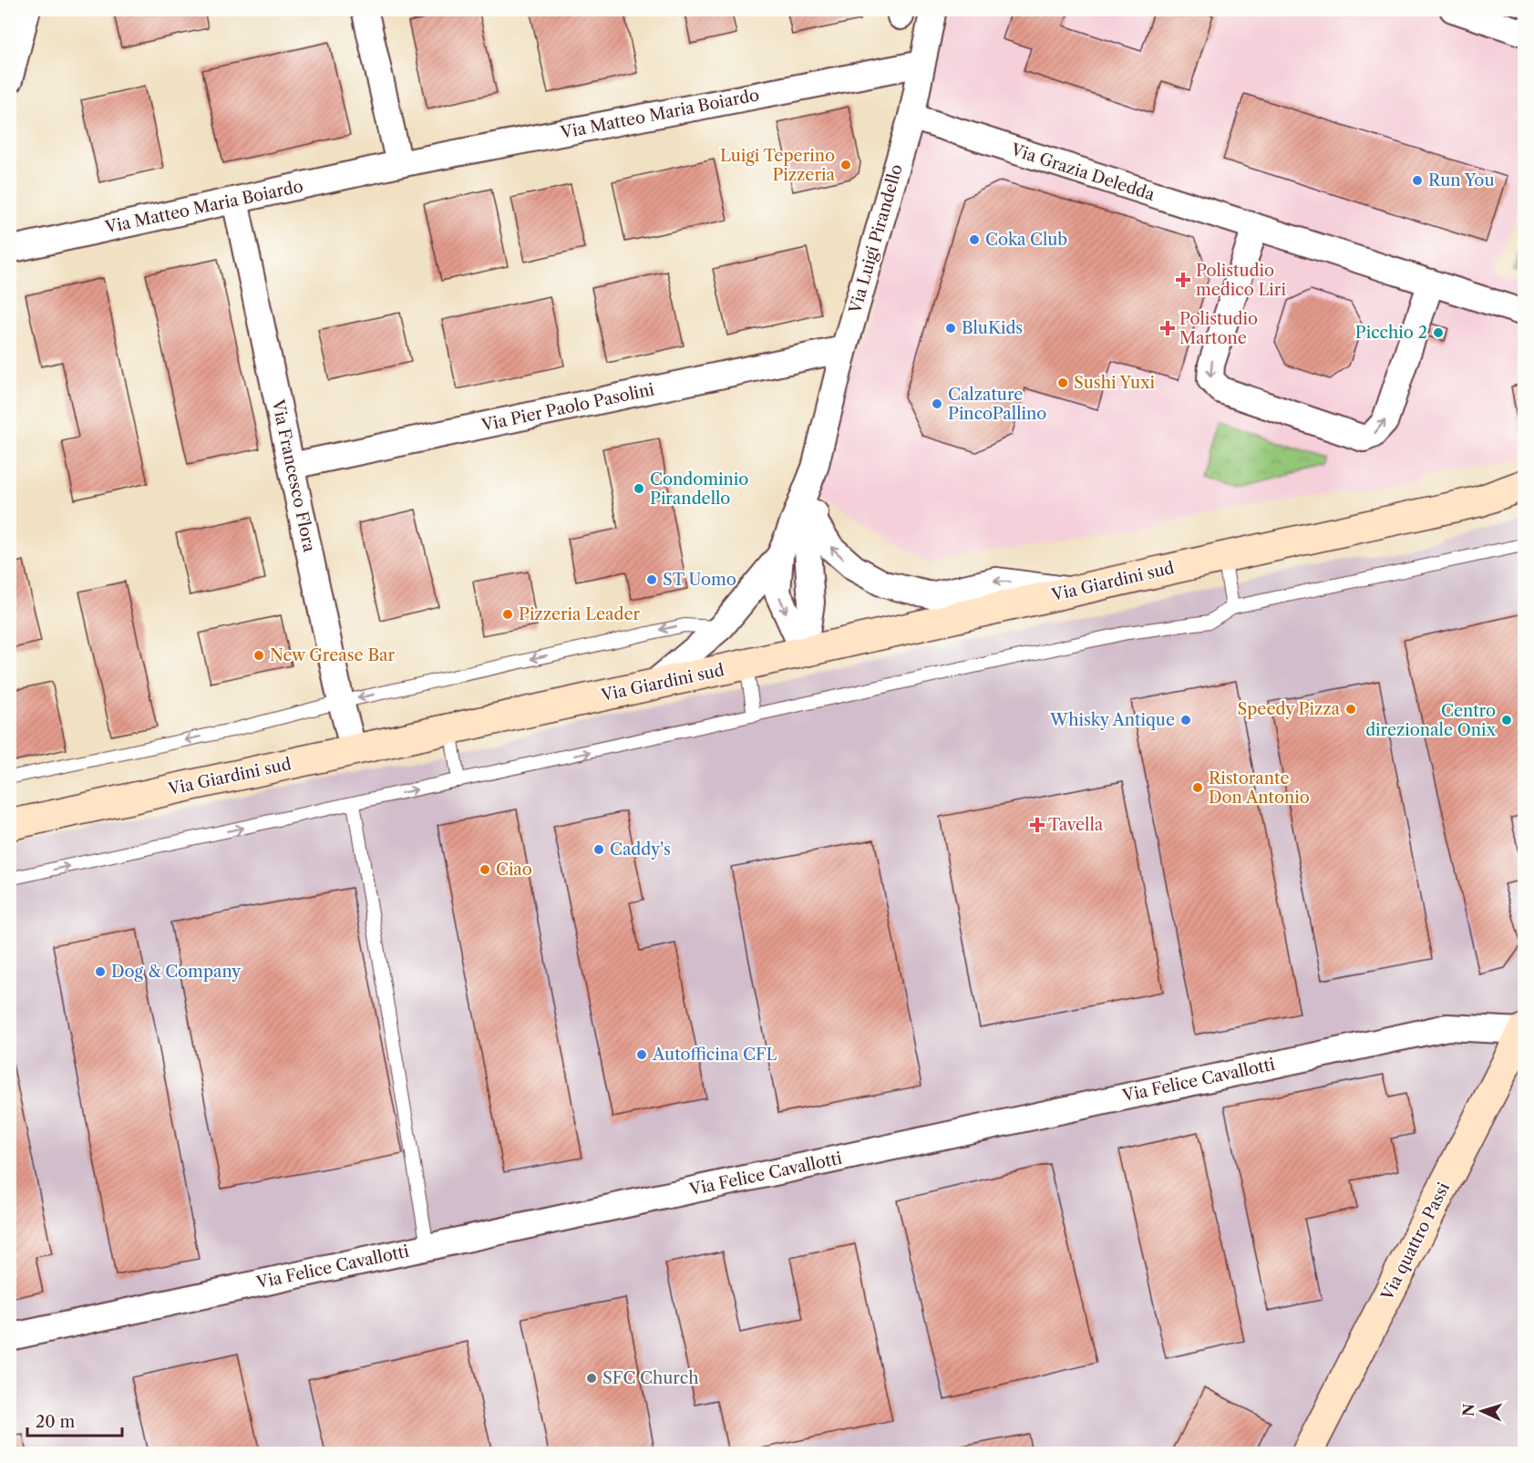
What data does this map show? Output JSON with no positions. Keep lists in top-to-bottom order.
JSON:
{
  "streets": {
    "main road": ["Via Giardini sud", "Via quattro Passi"],
    "street": [
      "Via Matteo Maria Boiardo",
      "Via Grazia Deledda",
      "Via Luigi Pirandello",
      "Via Pier Paolo Pasolini",
      "Via Francesco Flora",
      "Via Felice Cavallotti"
    ]
  },
  "crossings": [
    ["Via Matteo Maria Boiardo", "Via Luigi Pirandello"],
    ["Via Matteo Maria Boiardo", "Via Francesco Flora"],
    ["Via Grazia Deledda", "Via Luigi Pirandello"],
    ["Via Luigi Pirandello", "Via Pier Paolo Pasolini"],
    ["Via Luigi Pirandello", "Via Giardini sud"],
    ["Via Pier Paolo Pasolini", "Via Francesco Flora"],
    ["Via Francesco Flora", "Via Giardini sud"],
    ["Via Felice Cavallotti", "Via quattro Passi"]
  ],
  "places": {
    "other": [
      "Luigi Teperino Pizzeria",
      "Run You",
      "Coka Club",
      "BluKids",
      "Picchio 2",
      "Sushi Yuxi",
      "Calzature PincoPallino",
      "Condominio Pirandello",
      "ST Uomo",
      "Pizzeria Leader",
      "New Grease Bar",
      "Speedy Pizza",
      "Whisky Antique",
      "Centro direzionale Onix",
      "Ristorante Don Antonio",
      "Caddy's",
      "Ciao",
      "Dog & Company",
      "Autofficina CFL",
      "SFC Church"
    ],
    "health": ["Polistudio medico Liri", "Polistudio Martone", "Tavella"]
  },
  "scale_bar": "20 m",
  "north": "left"
}
